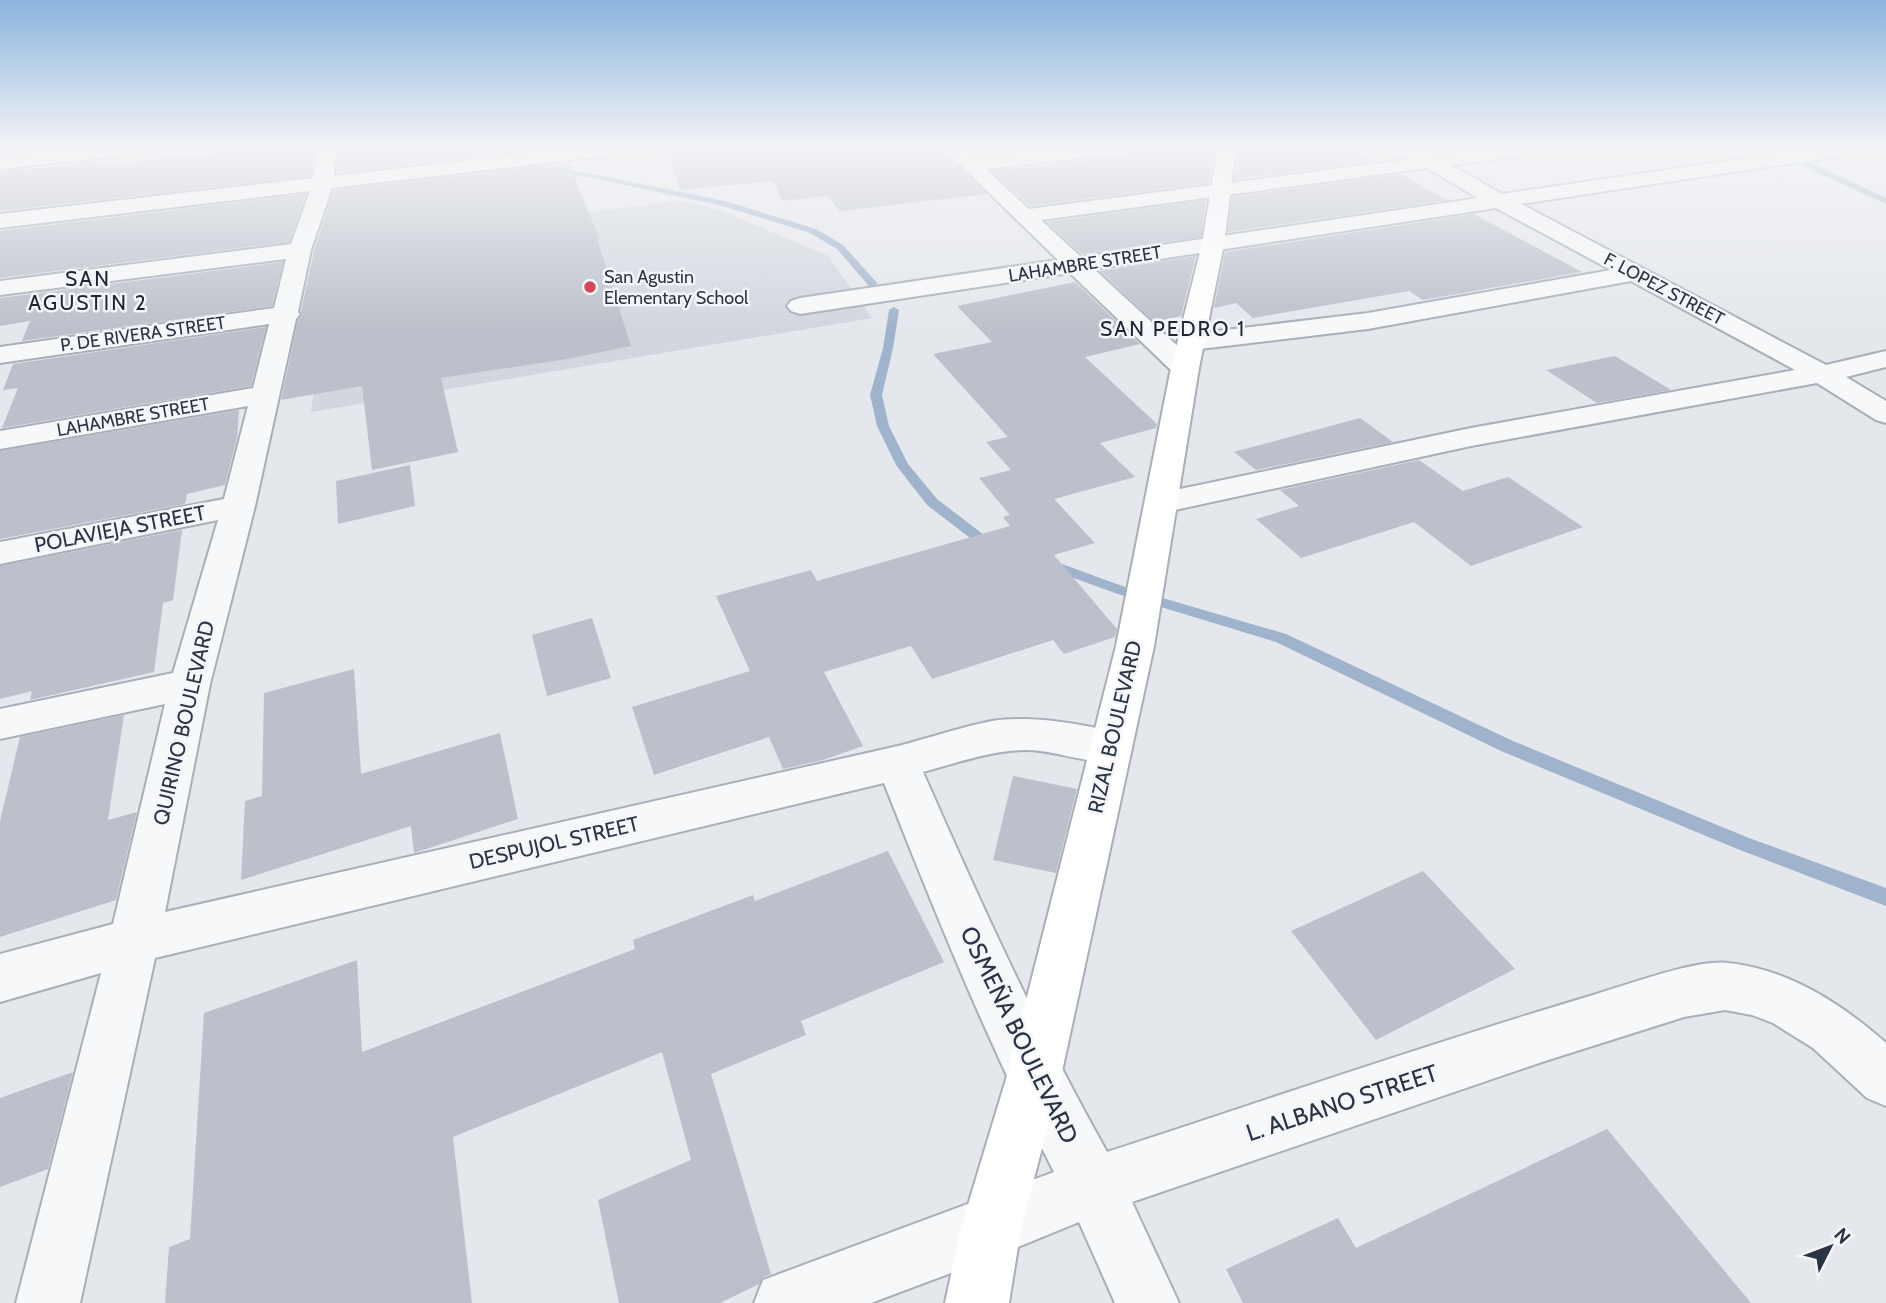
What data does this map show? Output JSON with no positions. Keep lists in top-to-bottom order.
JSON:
{
  "streets": {
    "main road": ["RIZAL BOULEVARD"],
    "street": [
      "LAHAMBRE STREET",
      "F. LOPEZ STREET",
      "P. DE RIVERA STREET",
      "POLAVIEJA STREET",
      "QUIRINO BOULEVARD",
      "DESPUJOL STREET",
      "OSMEÑA BOULEVARD",
      "L. ALBANO STREET"
    ]
  },
  "crossings": [
    ["LAHAMBRE STREET", "QUIRINO BOULEVARD"],
    ["LAHAMBRE STREET", "RIZAL BOULEVARD"],
    ["P. DE RIVERA STREET", "QUIRINO BOULEVARD"],
    ["POLAVIEJA STREET", "QUIRINO BOULEVARD"],
    ["QUIRINO BOULEVARD", "DESPUJOL STREET"],
    ["RIZAL BOULEVARD", "DESPUJOL STREET"],
    ["RIZAL BOULEVARD", "OSMEÑA BOULEVARD"],
    ["RIZAL BOULEVARD", "L. ALBANO STREET"],
    ["DESPUJOL STREET", "OSMEÑA BOULEVARD"],
    ["OSMEÑA BOULEVARD", "L. ALBANO STREET"]
  ],
  "districts": ["SAN AGUSTIN 2", "SAN PEDRO 1"],
  "places": ["San Agustin Elementary School"],
  "north": "top right"
}
